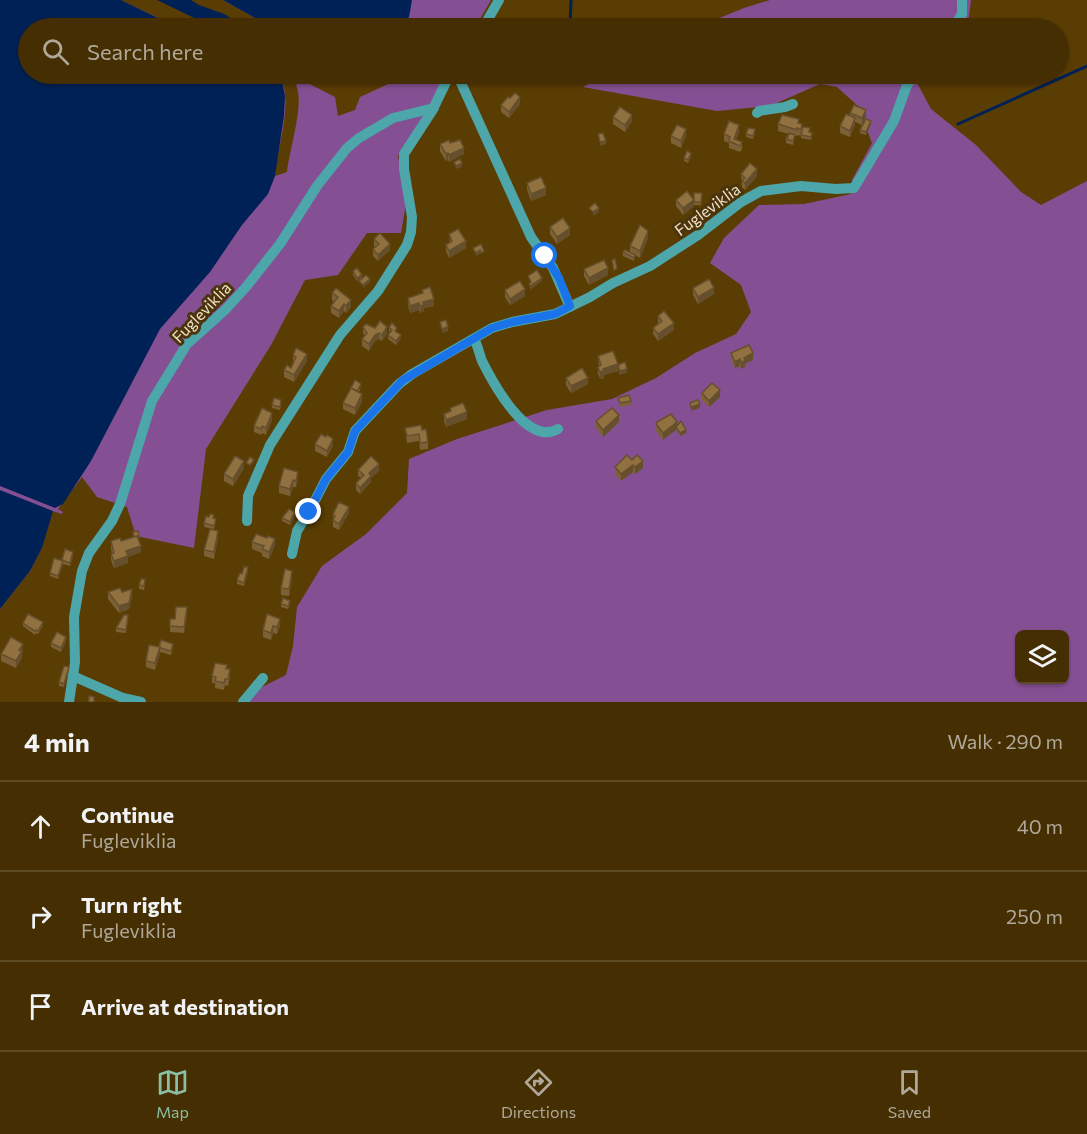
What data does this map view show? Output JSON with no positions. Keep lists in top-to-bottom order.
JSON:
{
  "streets": {
    "street": ["Fugleviklia"]
  },
  "page": {
    "search": "Search here",
    "heading": ["4 min", "Walk · 290 m"],
    "list": [
      ["Continue", "Fugleviklia", "40 m"],
      ["Turn right", "Fugleviklia", "250 m"],
      "Arrive at destination"
    ],
    "nav": ["Map", "Directions", "Saved"]
  }
}
